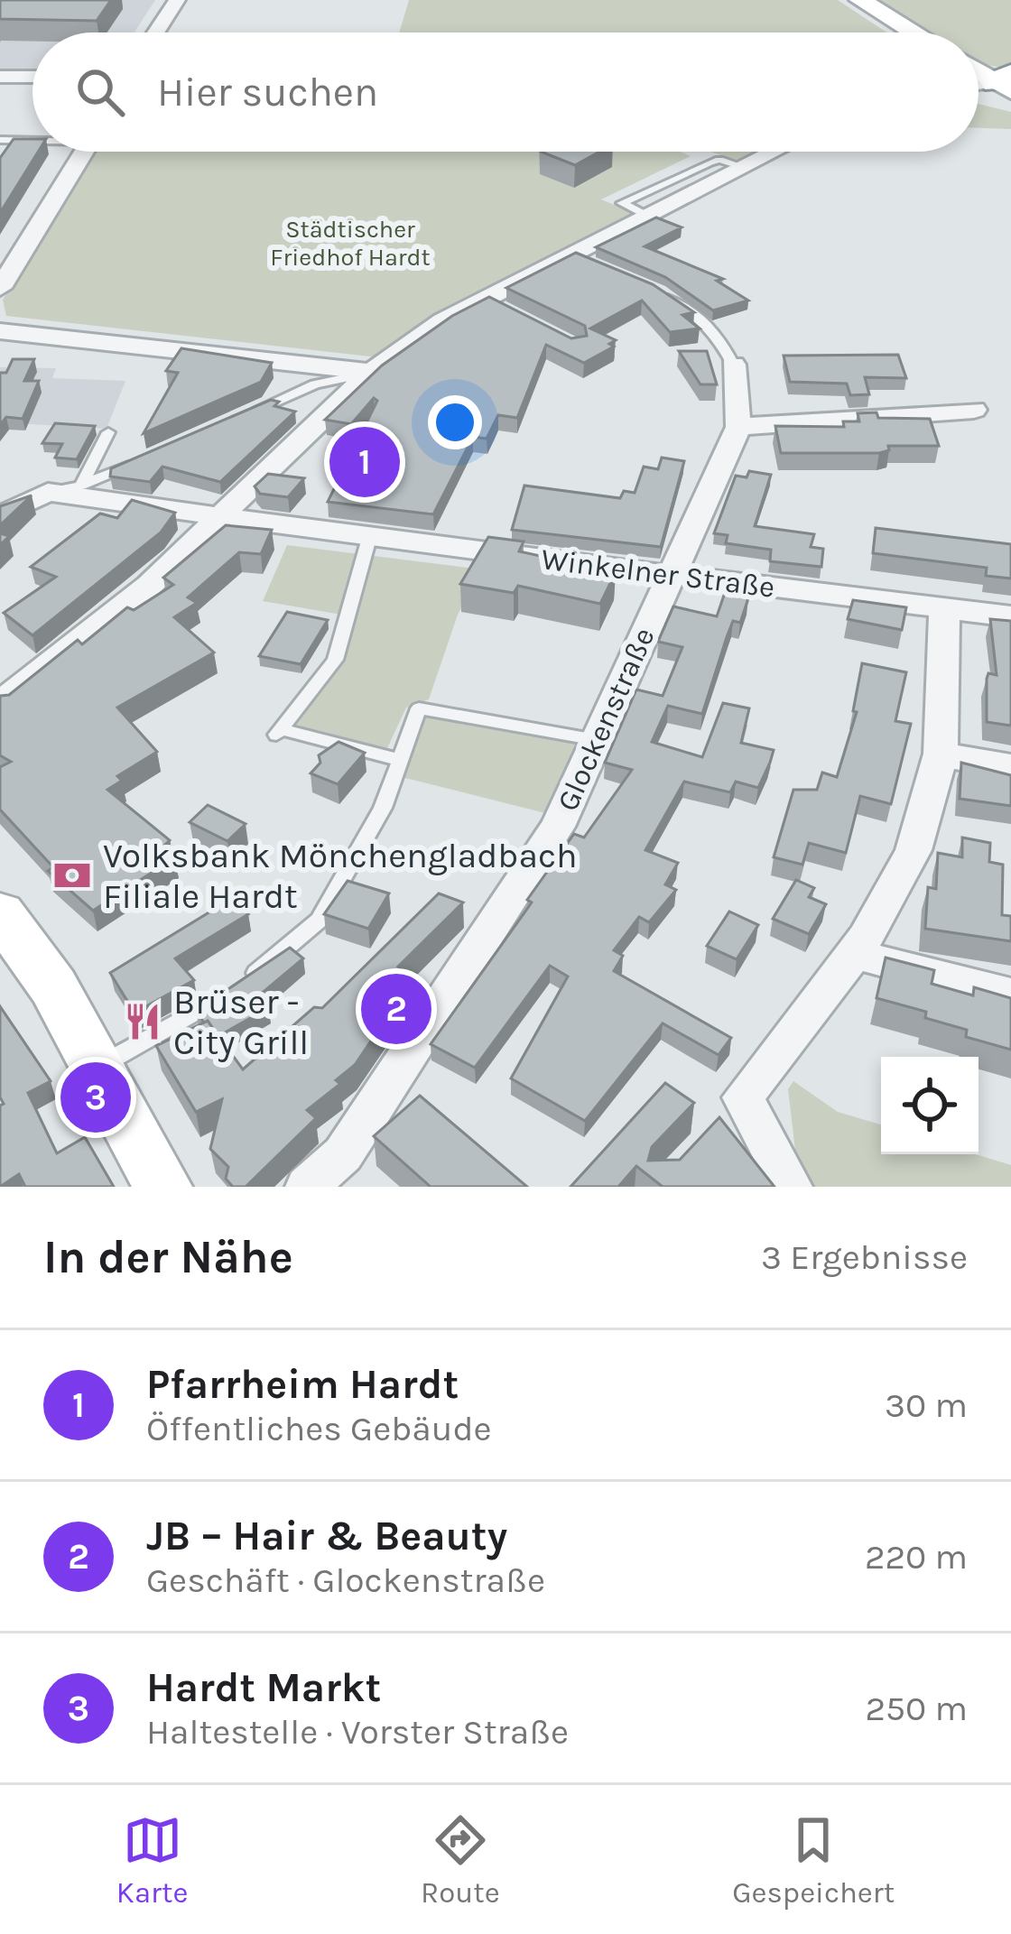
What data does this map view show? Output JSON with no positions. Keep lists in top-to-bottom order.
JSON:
{
  "streets": {
    "street": ["Winkelner Straße", "Glockenstraße"]
  },
  "crossings": [
    ["Winkelner Straße", "Glockenstraße"]
  ],
  "parks": ["Städtischer Friedhof Hardt"],
  "places": {
    "bank": ["Volksbank Mönchengladbach Filiale Hardt"],
    "restaurant": ["Brüser - City Grill"]
  },
  "page": {
    "search": "Hier suchen",
    "pins": ["1", "2", "3"],
    "heading": ["In der Nähe", "3 Ergebnisse"],
    "list": [
      {
        "mark": "1",
        "name": "Pfarrheim Hardt",
        "note": "Öffentliches Gebäude",
        "value": "30 m"
      },
      {
        "mark": "2",
        "name": "JB – Hair & Beauty",
        "note": "Geschäft · Glockenstraße",
        "value": "220 m"
      },
      {
        "mark": "3",
        "name": "Hardt Markt",
        "note": "Haltestelle · Vorster Straße",
        "value": "250 m"
      }
    ],
    "nav": ["Karte", "Route", "Gespeichert"]
  }
}
